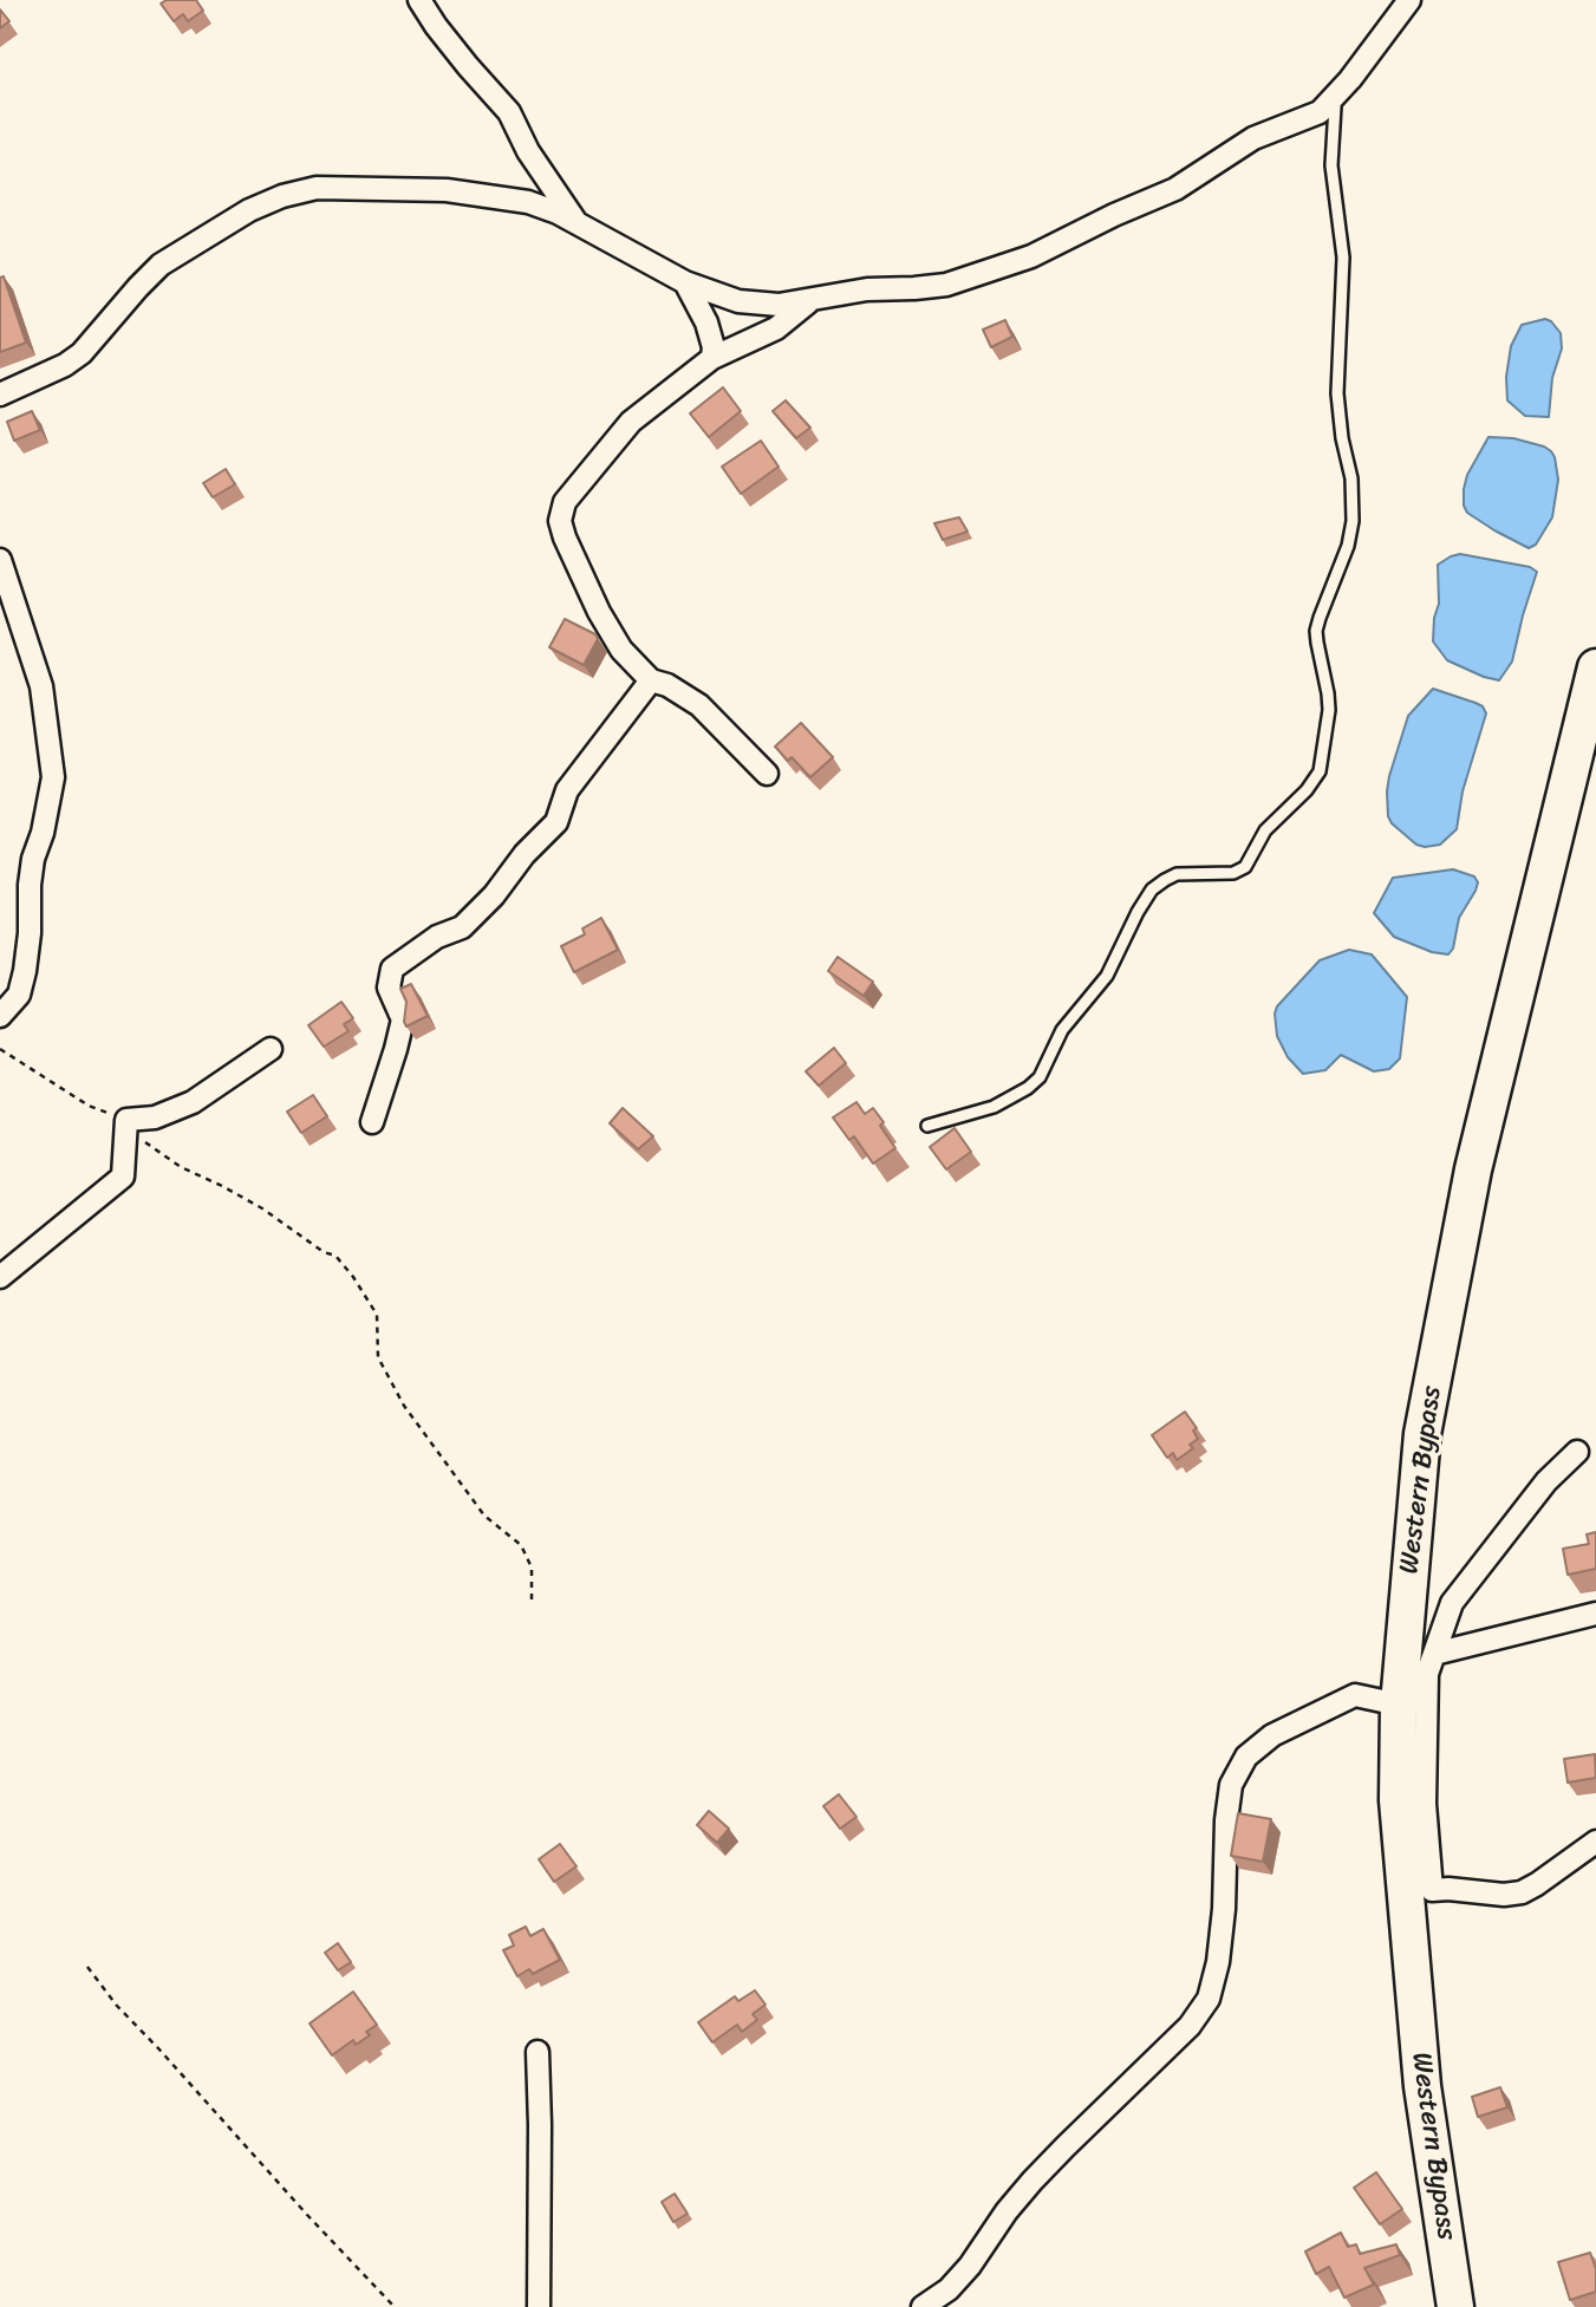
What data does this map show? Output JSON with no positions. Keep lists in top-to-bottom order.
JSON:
{
  "streets": {
    "main road": ["Western Bypass"]
  }
}
